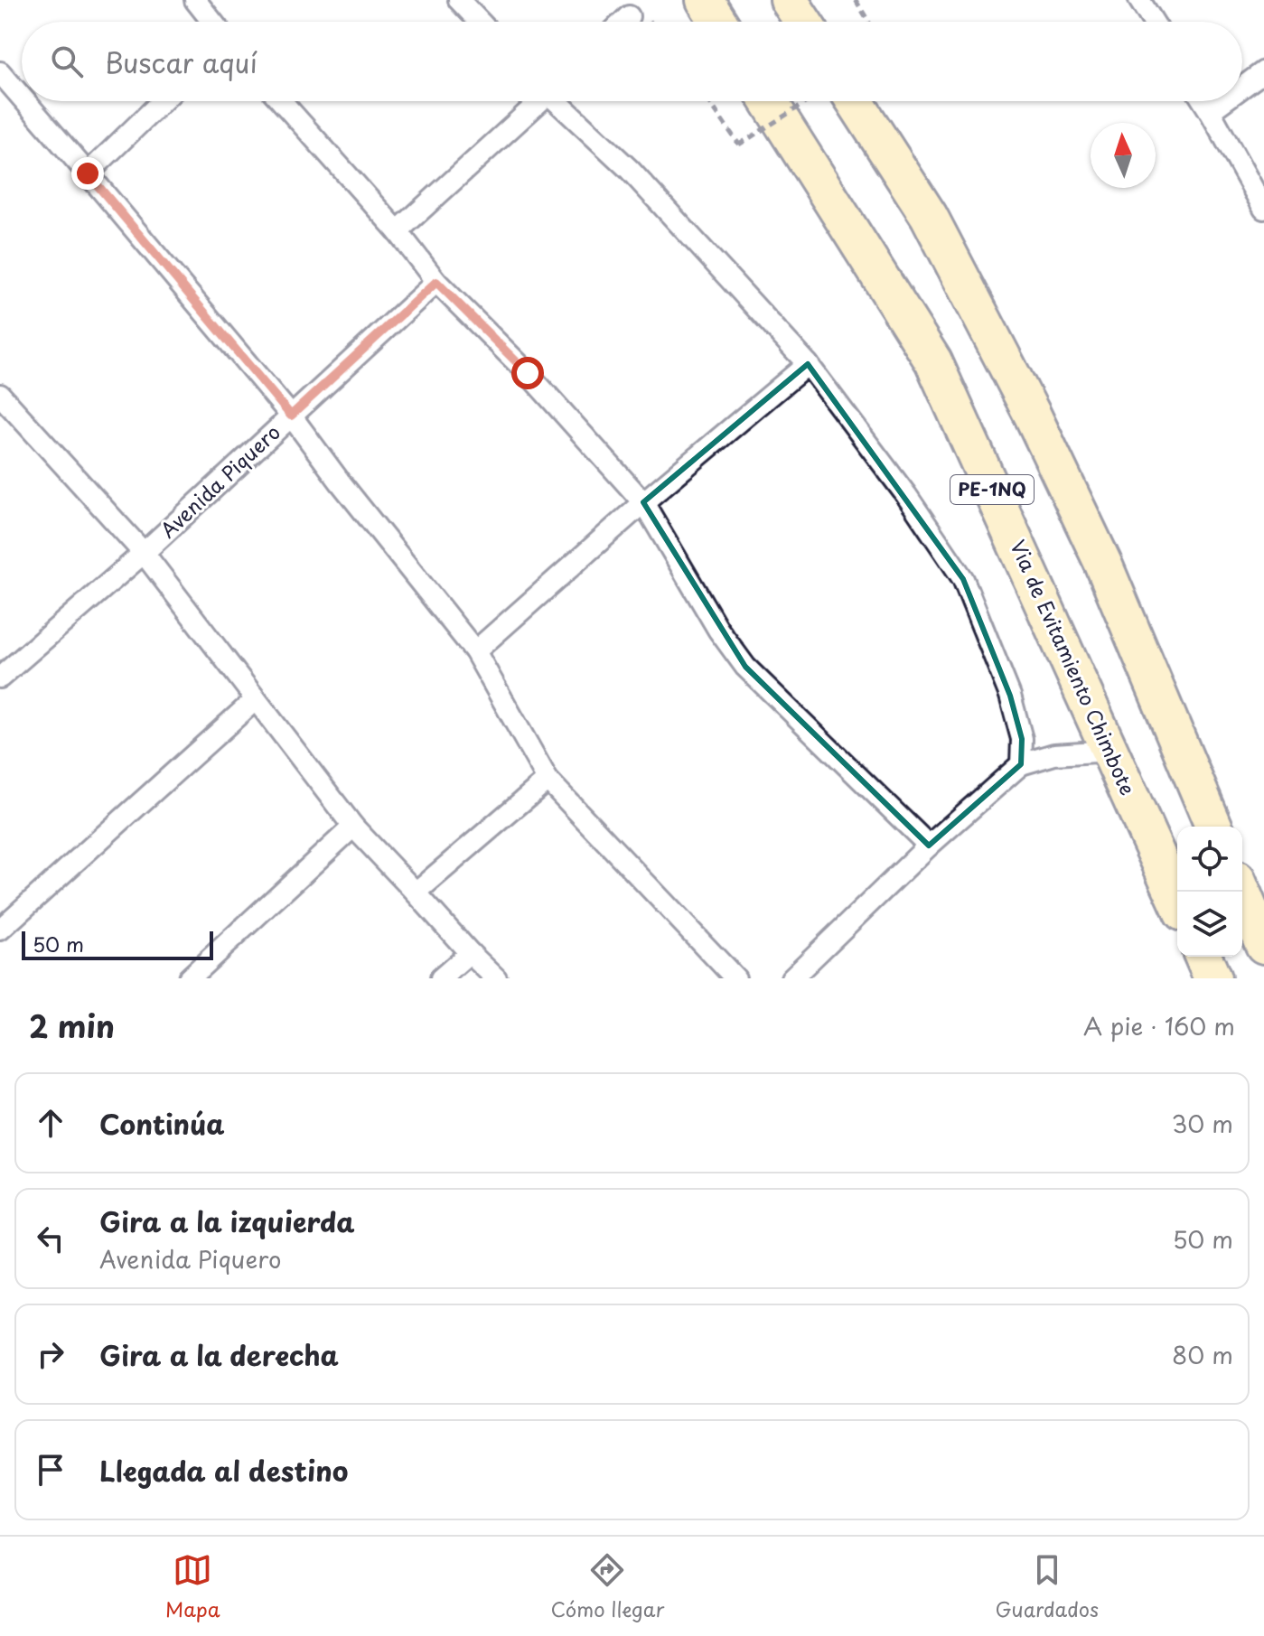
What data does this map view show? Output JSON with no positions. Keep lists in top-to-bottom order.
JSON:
{
  "streets": {
    "highway": ["PE-1NQ", "Via de Evitamiento Chimbote"],
    "street": ["Avenida Piquero"]
  },
  "scale_bar": "50 m",
  "north": "top",
  "page": {
    "search": "Buscar aquí",
    "scale": "50 m",
    "heading": ["2 min", "A pie · 160 m"],
    "list": [
      ["Continúa", "30 m"],
      ["Gira a la izquierda", "Avenida Piquero", "50 m"],
      ["Gira a la derecha", "80 m"],
      "Llegada al destino"
    ],
    "nav": ["Mapa", "Cómo llegar", "Guardados"]
  }
}
